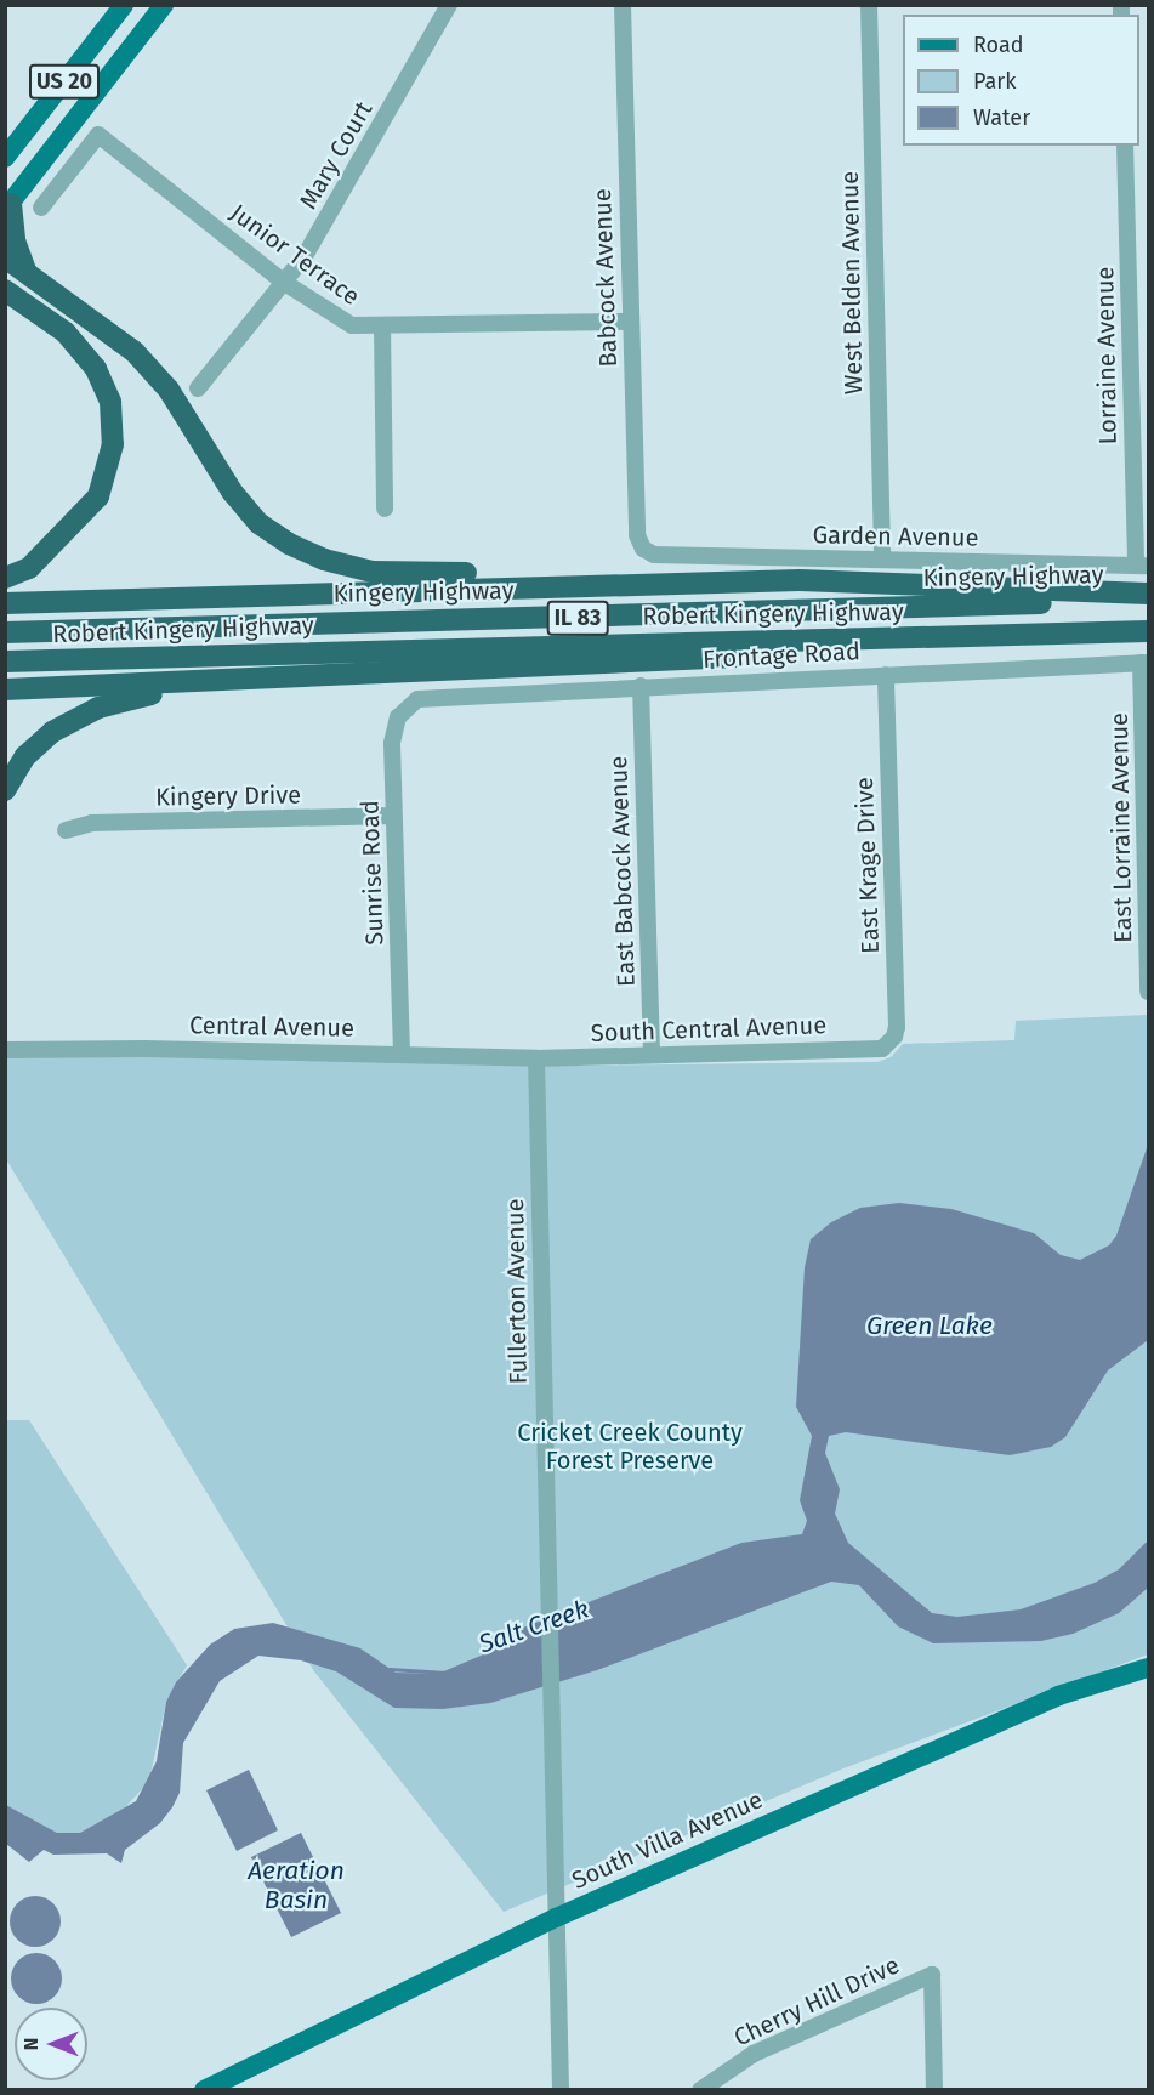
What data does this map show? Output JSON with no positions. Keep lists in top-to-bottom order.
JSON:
{
  "streets": {
    "highway": ["Kingery Highway", "Robert Kingery Highway", "IL 83"],
    "main road": ["US 20", "South Villa Avenue"],
    "street": [
      "Mary Court",
      "Junior Terrace",
      "Babcock Avenue",
      "West Belden Avenue",
      "Lorraine Avenue",
      "Garden Avenue",
      "Frontage Road",
      "Kingery Drive",
      "East Lorraine Avenue",
      "East Krage Drive",
      "East Babcock Avenue",
      "Sunrise Road",
      "Central Avenue",
      "South Central Avenue",
      "Fullerton Avenue",
      "Cherry Hill Drive"
    ]
  },
  "crossings": [
    ["Mary Court", "Junior Terrace"],
    ["Junior Terrace", "Babcock Avenue"],
    ["Babcock Avenue", "Garden Avenue"],
    ["West Belden Avenue", "Garden Avenue"],
    ["Lorraine Avenue", "Garden Avenue"],
    ["Frontage Road", "East Lorraine Avenue"],
    ["Frontage Road", "East Krage Drive"],
    ["Frontage Road", "East Babcock Avenue"],
    ["Frontage Road", "Sunrise Road"],
    ["Kingery Drive", "Sunrise Road"],
    ["East Krage Drive", "South Central Avenue"],
    ["East Babcock Avenue", "South Central Avenue"],
    ["Sunrise Road", "Central Avenue"],
    ["Central Avenue", "South Central Avenue"],
    ["Central Avenue", "Fullerton Avenue"],
    ["South Central Avenue", "Fullerton Avenue"],
    ["Fullerton Avenue", "South Villa Avenue"]
  ],
  "water": ["Green Lake", "Salt Creek", "Aeration Basin"],
  "parks": ["Cricket Creek County Forest Preserve"],
  "legend": ["Road", "Park", "Water"],
  "north": "left"
}
